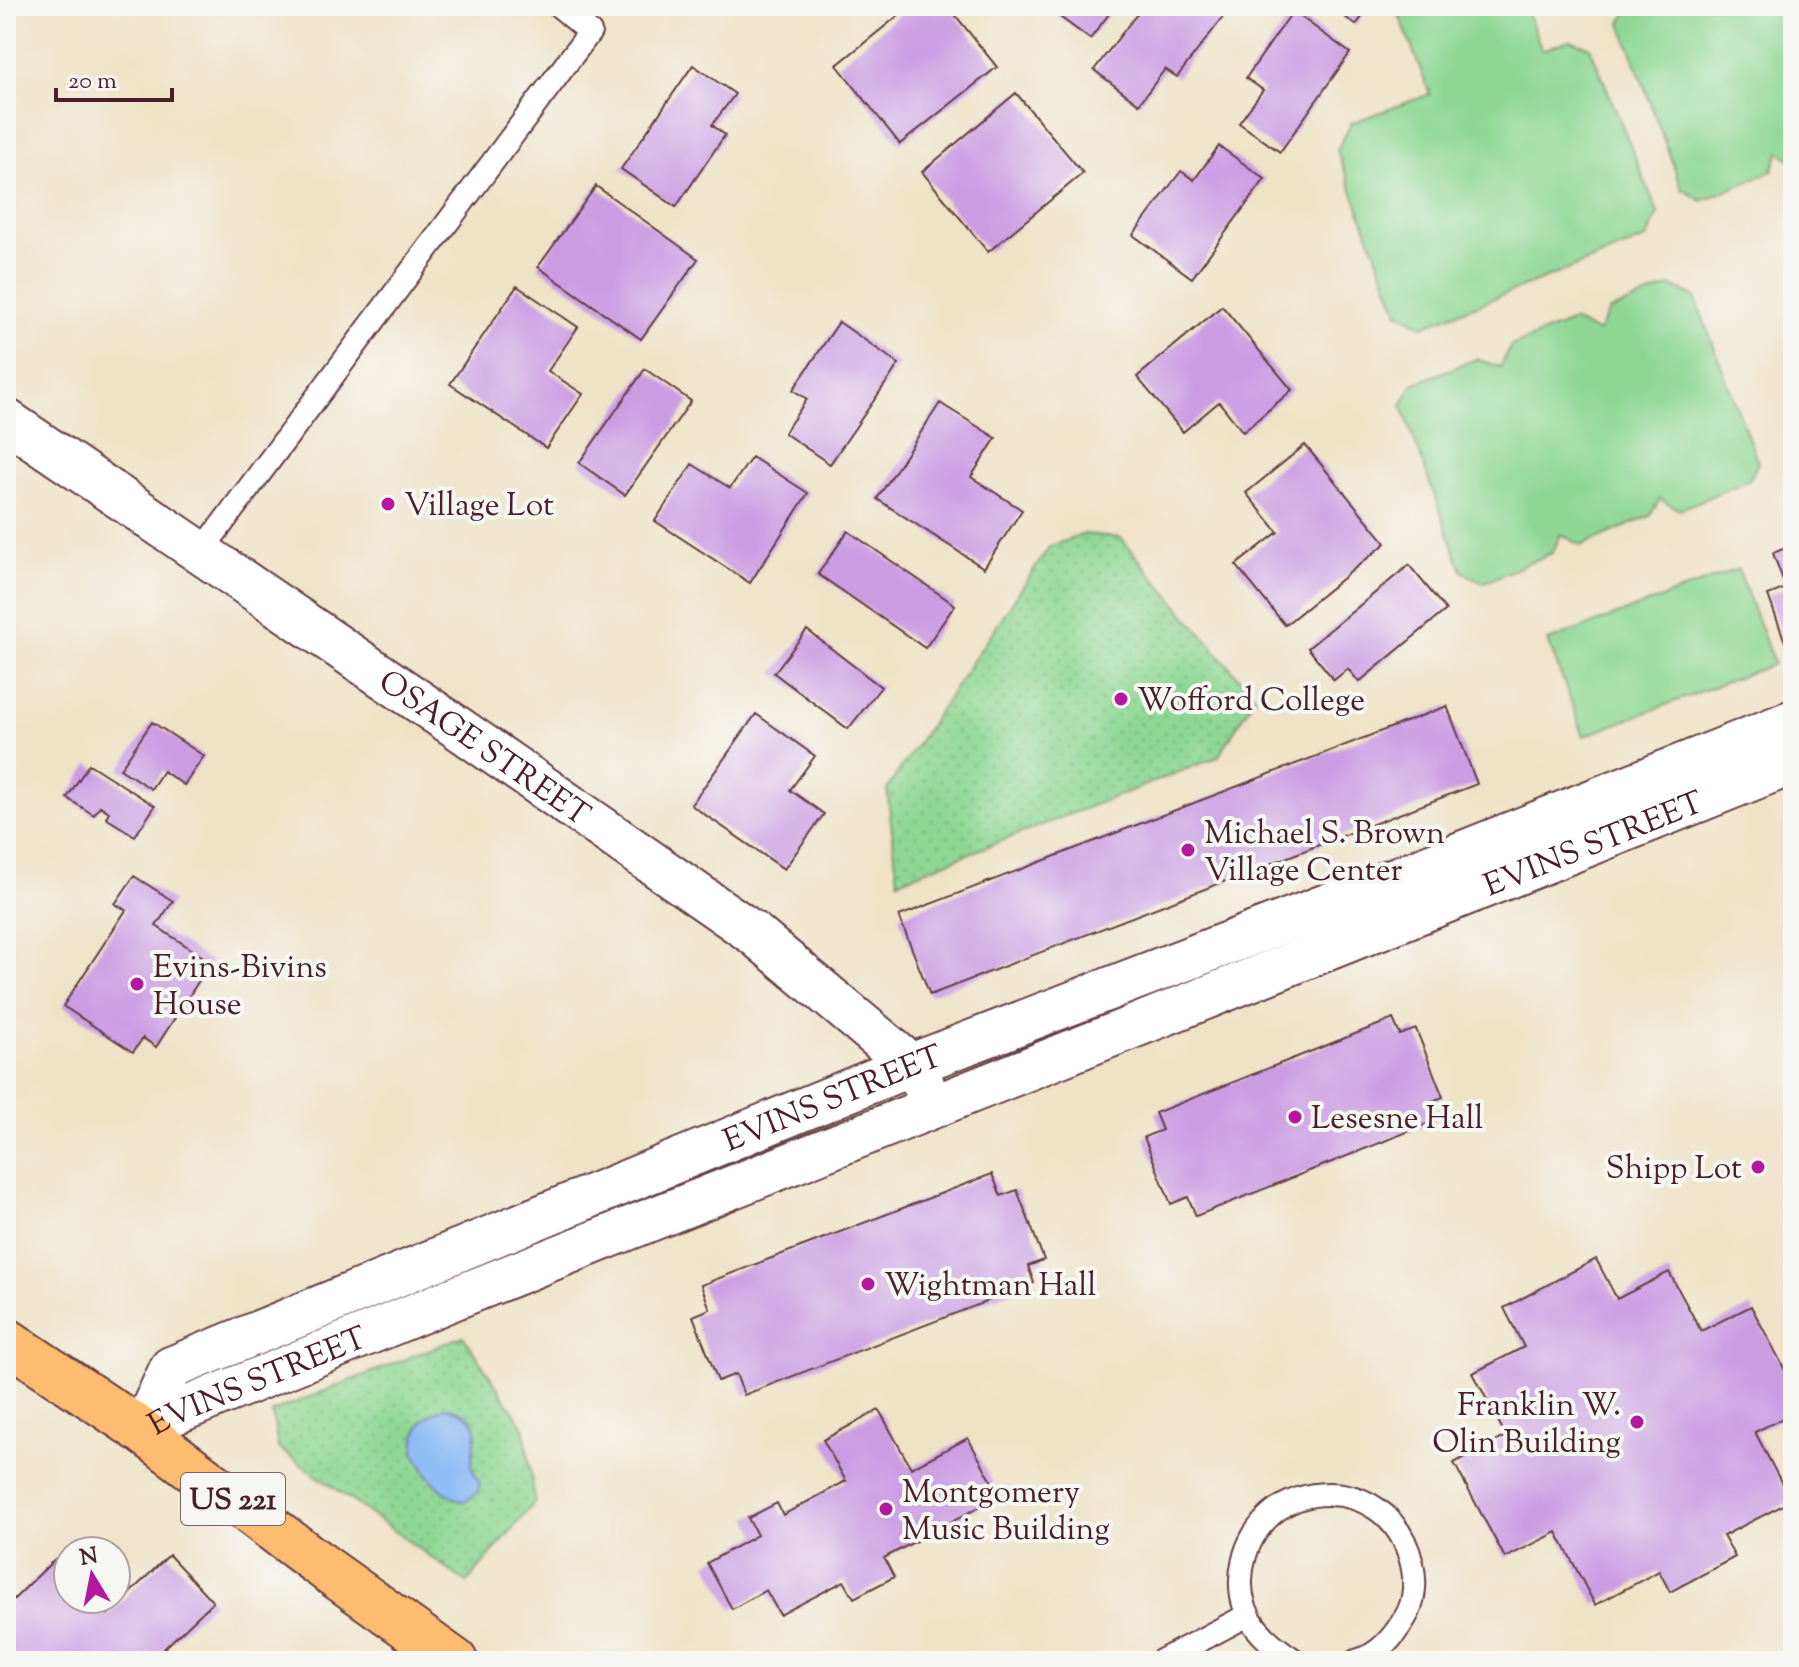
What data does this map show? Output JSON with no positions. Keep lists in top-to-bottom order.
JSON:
{
  "streets": {
    "main road": ["US 221"],
    "street": ["OSAGE STREET", "EVINS STREET"]
  },
  "crossings": [
    ["OSAGE STREET", "EVINS STREET"],
    ["EVINS STREET", "US 221"]
  ],
  "places": [
    "Village Lot",
    "Wofford College",
    "Michael S. Brown Village Center",
    "Evins-Bivins House",
    "Lesesne Hall",
    "Shipp Lot",
    "Wightman Hall",
    "Franklin W. Olin Building",
    "Montgomery Music Building"
  ],
  "scale_bar": "20 m",
  "north": "top"
}
